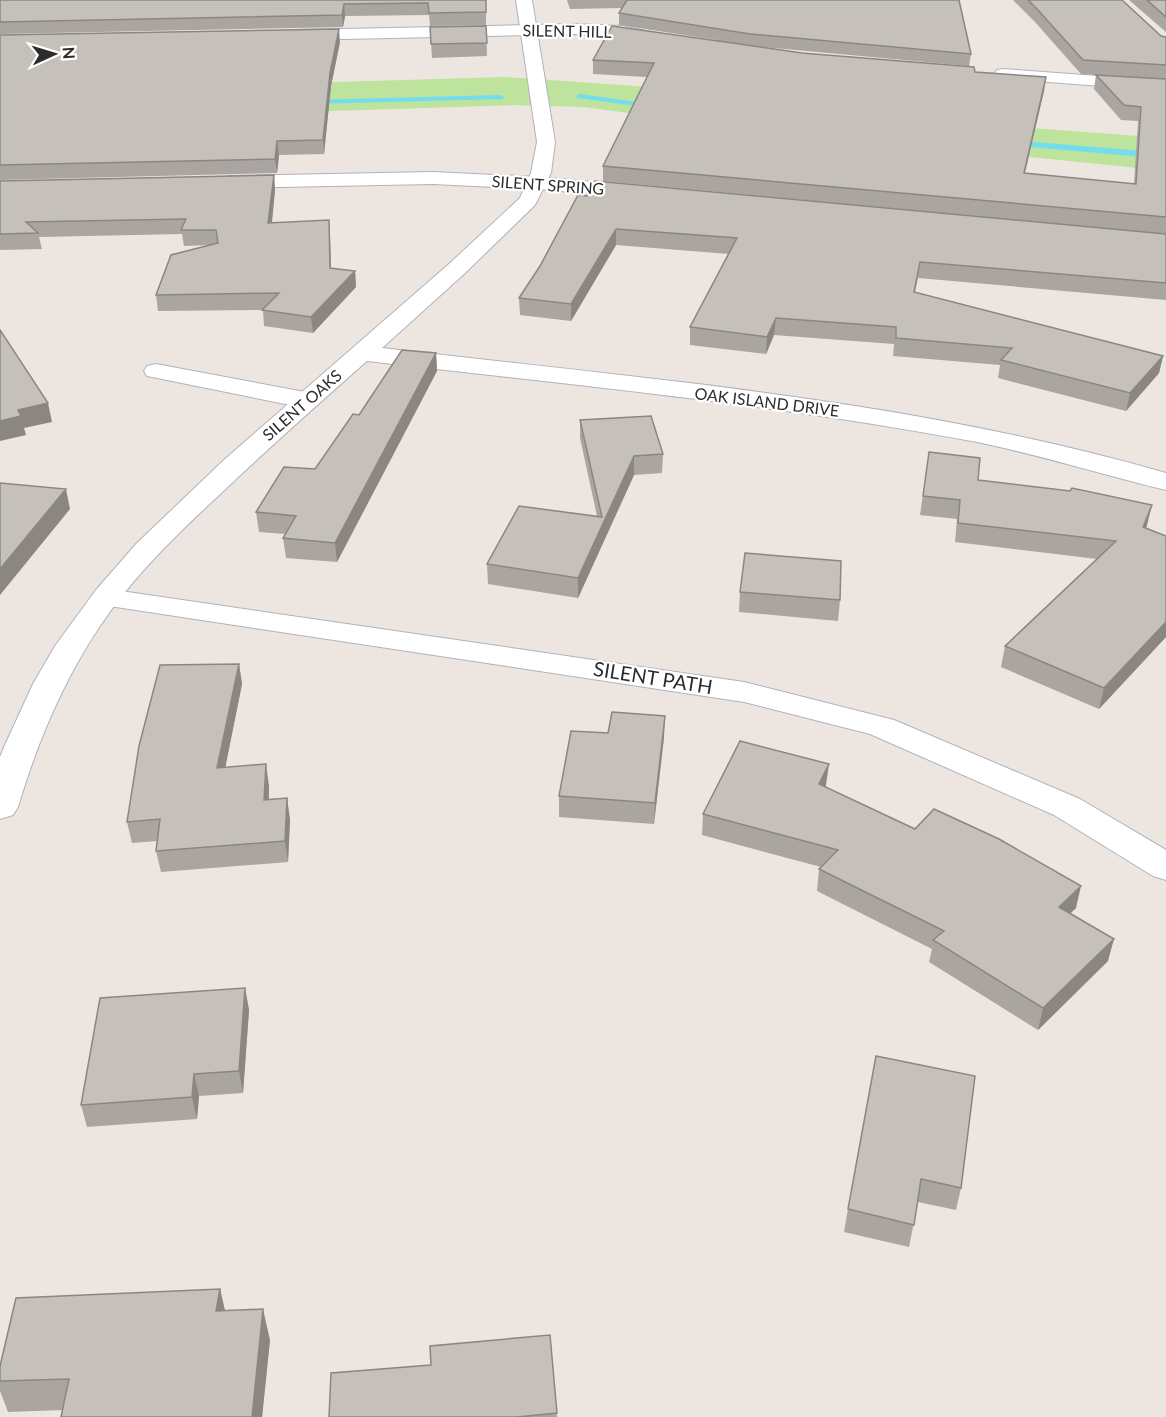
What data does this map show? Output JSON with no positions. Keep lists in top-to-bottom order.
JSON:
{
  "streets": {
    "street": [
      "SILENT HILL",
      "SILENT SPRING",
      "OAK ISLAND DRIVE",
      "SILENT OAKS",
      "SILENT PATH"
    ]
  },
  "crossings": [
    ["SILENT HILL", "SILENT OAKS"],
    ["SILENT SPRING", "SILENT OAKS"],
    ["OAK ISLAND DRIVE", "SILENT OAKS"],
    ["SILENT OAKS", "SILENT PATH"]
  ],
  "north": "right"
}
